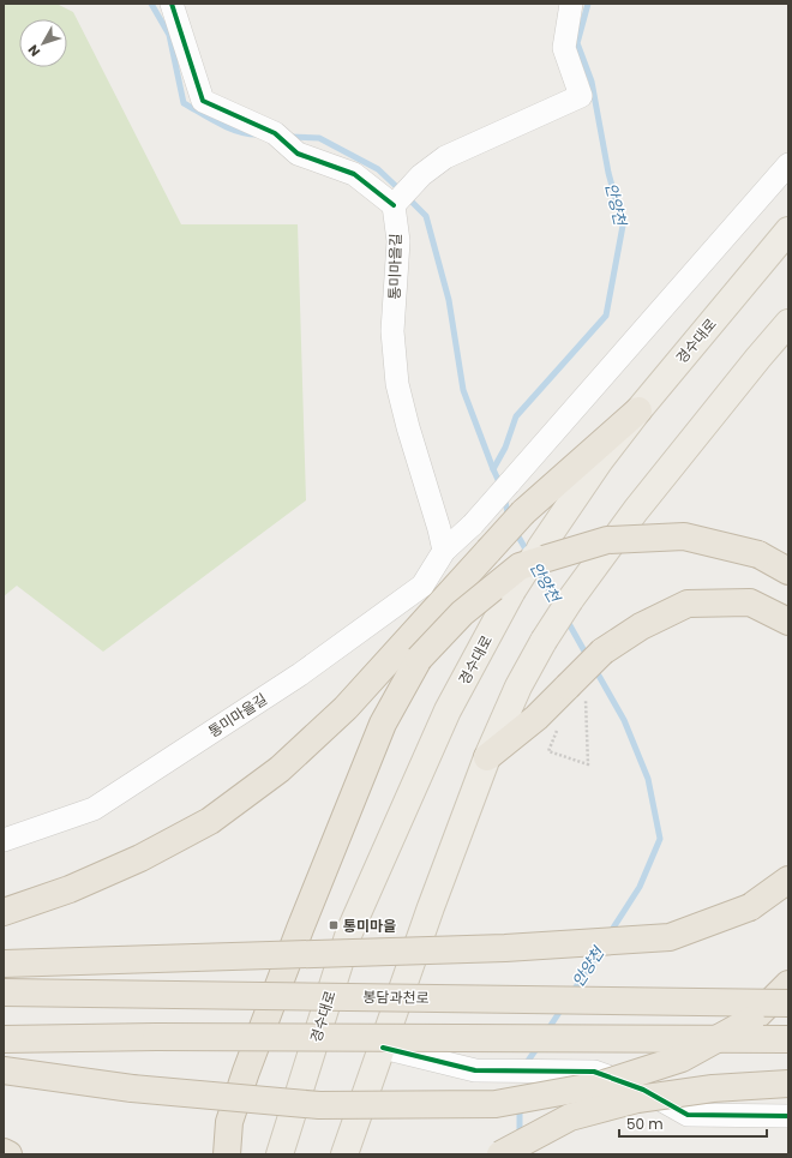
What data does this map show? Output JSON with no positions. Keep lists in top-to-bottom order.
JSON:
{
  "streets": {
    "highway": ["봉담과천로"],
    "main road": ["경수대로"],
    "street": ["통미마을길"]
  },
  "water": ["안양천"],
  "places": {
    "transit": ["통미마을"]
  },
  "scale_bar": "50 m",
  "north": "bottom left"
}
